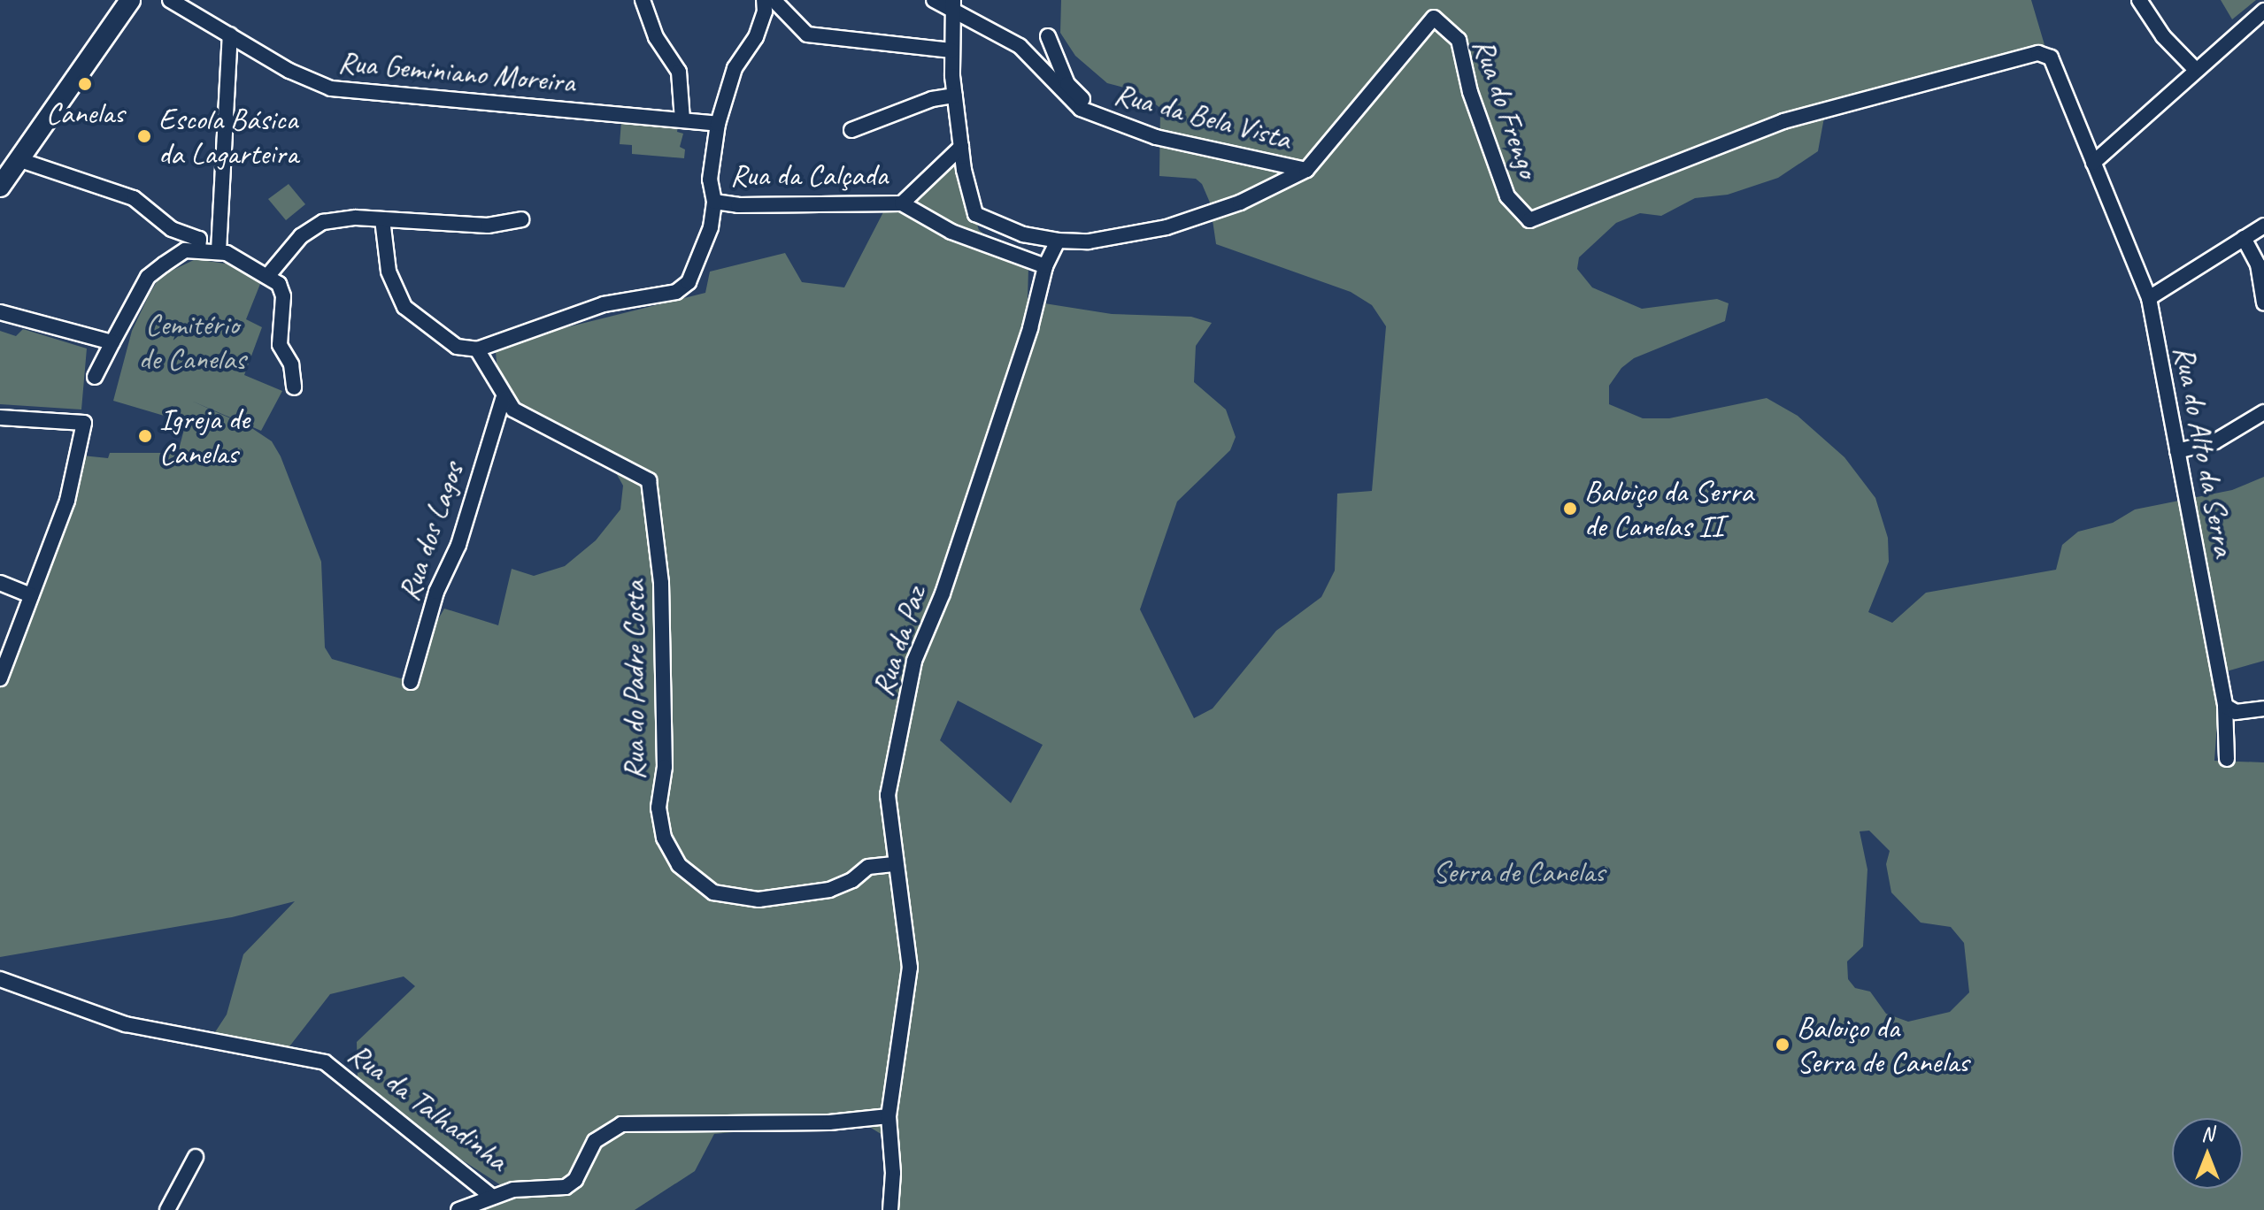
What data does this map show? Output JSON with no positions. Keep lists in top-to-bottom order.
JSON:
{
  "streets": {
    "street": [
      "Rua Geminiano Moreira",
      "Rua do Frengo",
      "Rua da Bela Vista",
      "Rua da Calçada",
      "Rua do Alto da Serra",
      "Rua dos Lagos",
      "Rua da Paz",
      "Rua do Padre Costa",
      "Rua da Talhadinha"
    ]
  },
  "crossings": [
    ["Rua Geminiano Moreira", "Rua da Calçada"],
    ["Rua do Frengo", "Rua da Bela Vista"],
    ["Rua do Frengo", "Rua da Calçada"],
    ["Rua do Frengo", "Rua do Alto da Serra"],
    ["Rua do Frengo", "Rua da Paz"],
    ["Rua dos Lagos", "Rua do Padre Costa"],
    ["Rua da Paz", "Rua do Padre Costa"],
    ["Rua da Paz", "Rua da Talhadinha"]
  ],
  "parks": ["Cemitério de Canelas", "Serra de Canelas"],
  "places": [
    "Canelas",
    "Escola Básica da Lagarteira",
    "Igreja de Canelas",
    "Baloiço da Serra de Canelas II",
    "Baloiço da Serra de Canelas"
  ],
  "north": "top"
}
